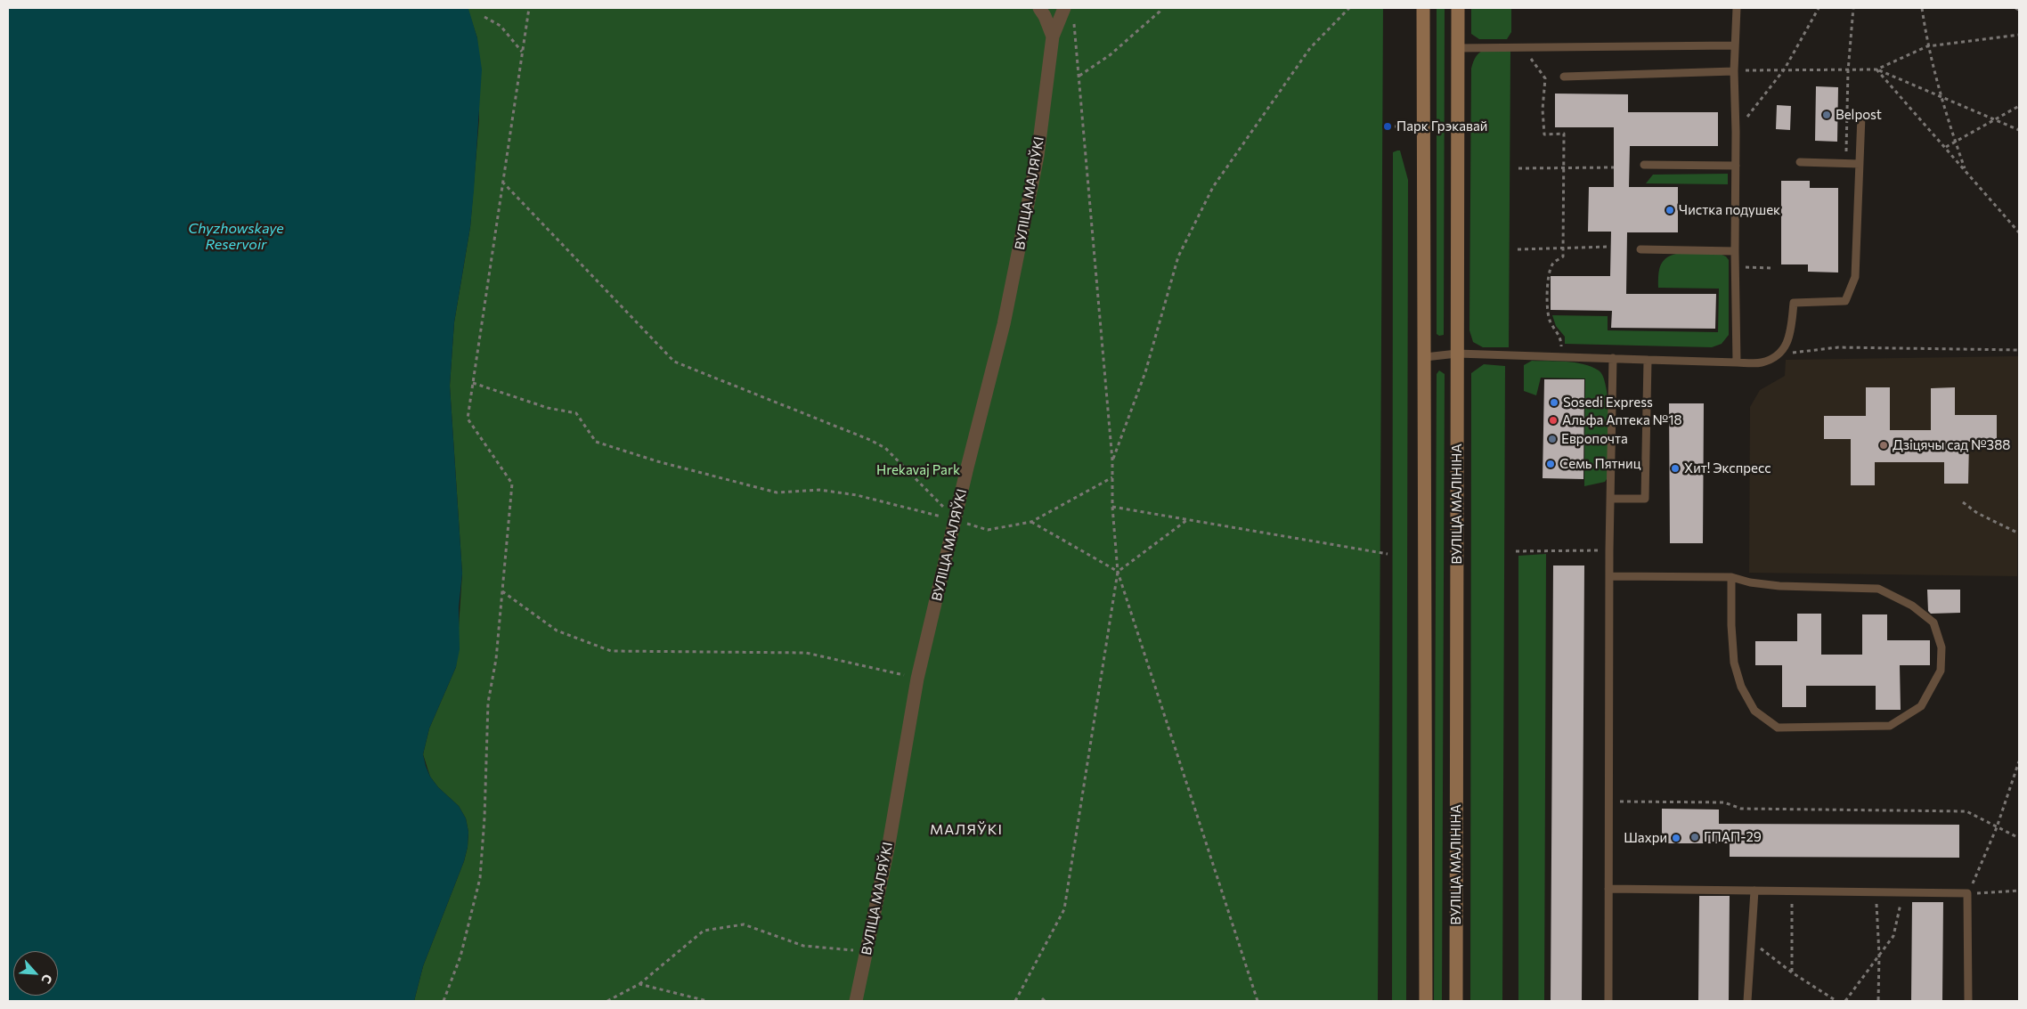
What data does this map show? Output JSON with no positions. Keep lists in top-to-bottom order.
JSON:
{
  "streets": {
    "main road": ["ВУЛІЦА МАЛІНІНА"],
    "street": ["ВУЛІЦА МАЛЯЎКІ"]
  },
  "districts": ["МАЛЯЎКІ"],
  "water": ["Chyzhowskaye Reservoir"],
  "parks": ["Hrekavaj Park"],
  "places": [
    "Belpost",
    "Парк Грэкавай",
    "Чистка подушек",
    "Sosedi Express",
    "Альфа Аптека №18",
    "Европочта",
    "Дзіцячы сад №388",
    "Семь Пятниц",
    "Хит! Экспресс",
    "ГПАП-29",
    "Шахри"
  ],
  "north": "bottom right"
}
